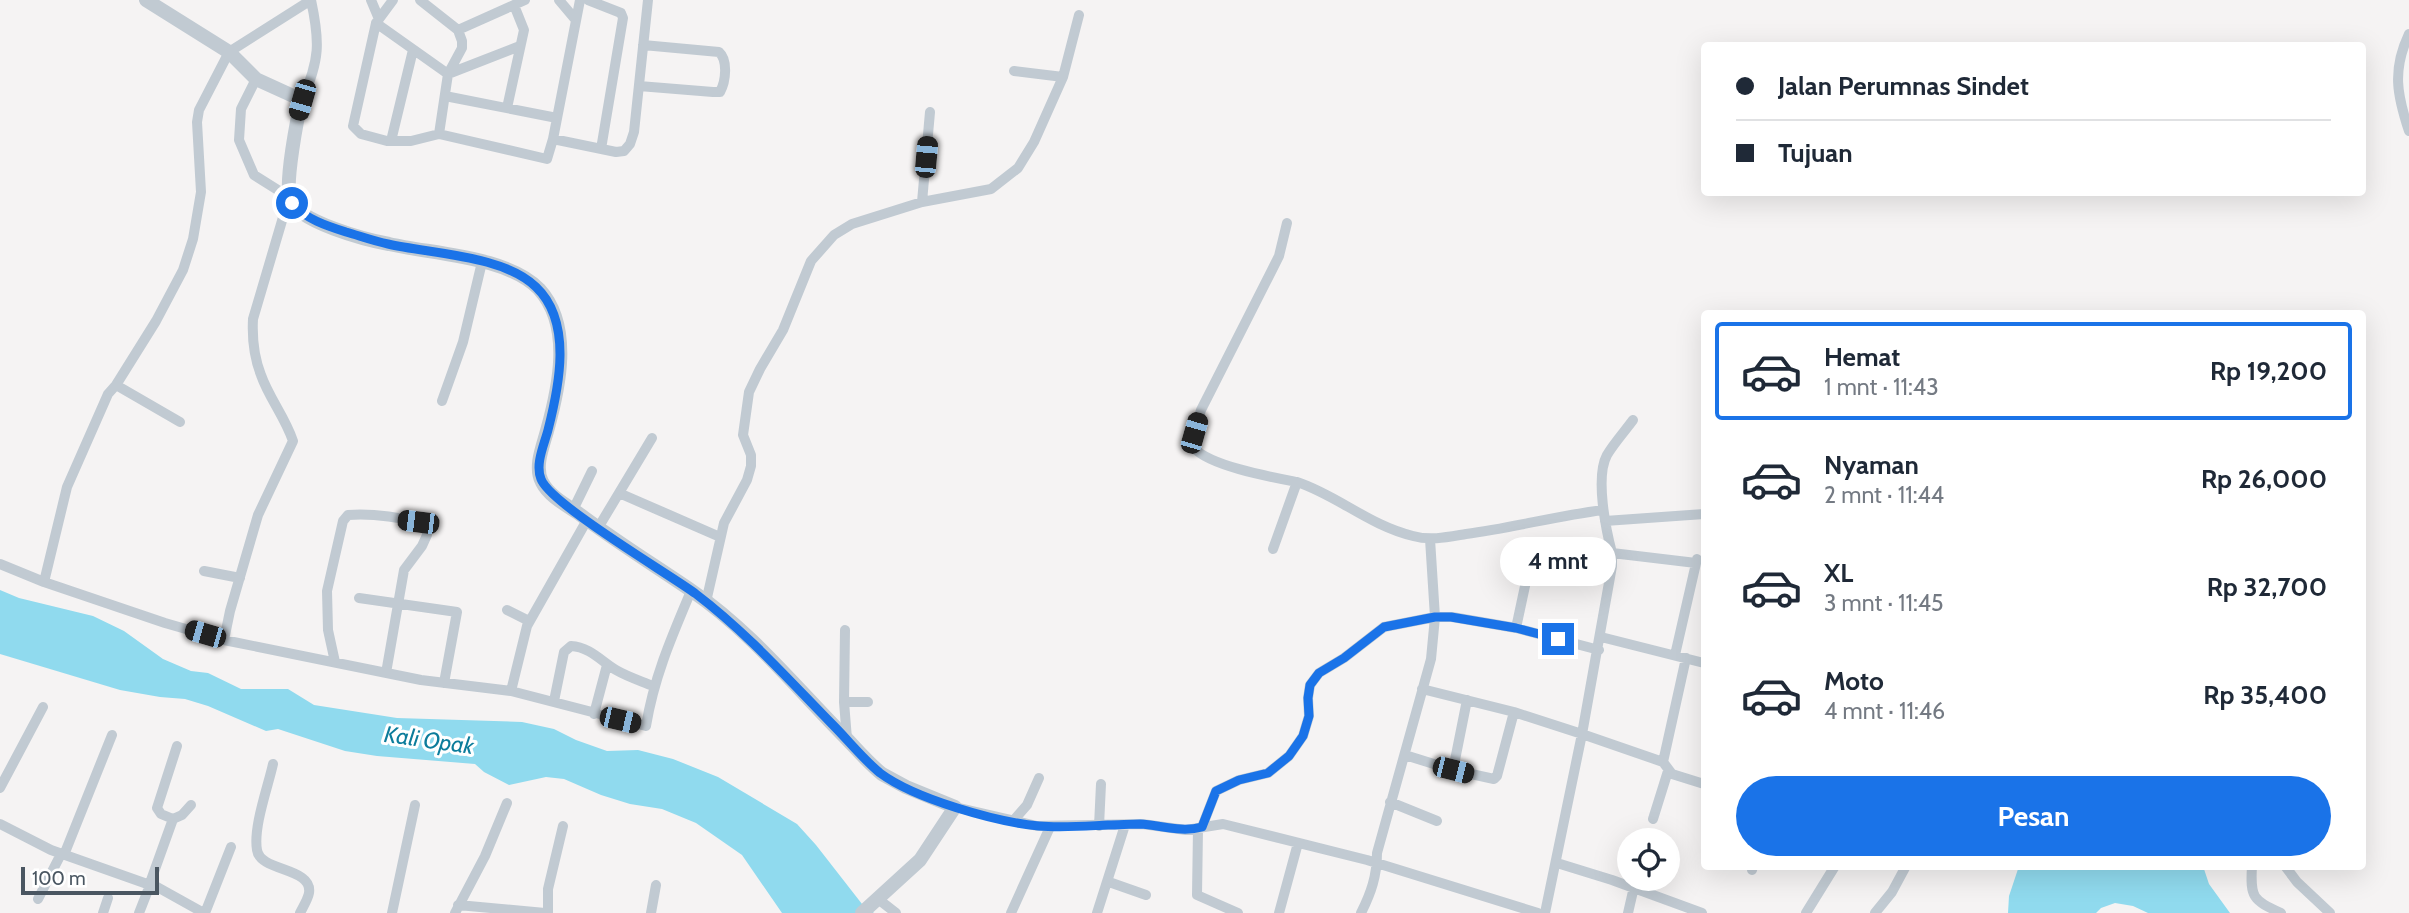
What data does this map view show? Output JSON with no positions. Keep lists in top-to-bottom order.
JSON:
{
  "water": ["Kali Opak"],
  "scale_bar": "100 m",
  "page": {
    "banner": ["Jalan Perumnas Sindet", "Tujuan"],
    "list": [
      {
        "name": "Hemat",
        "note": "1 mnt · 11:43",
        "value": "Rp 19,200"
      },
      {
        "name": "Nyaman",
        "note": "2 mnt · 11:44",
        "value": "Rp 26,000"
      },
      {
        "name": "XL",
        "note": "3 mnt · 11:45",
        "value": "Rp 32,700"
      },
      {
        "name": "Moto",
        "note": "4 mnt · 11:46",
        "value": "Rp 35,400"
      }
    ],
    "bubble": "4 mnt",
    "buttons": "Pesan",
    "scale": "100 m"
  }
}
